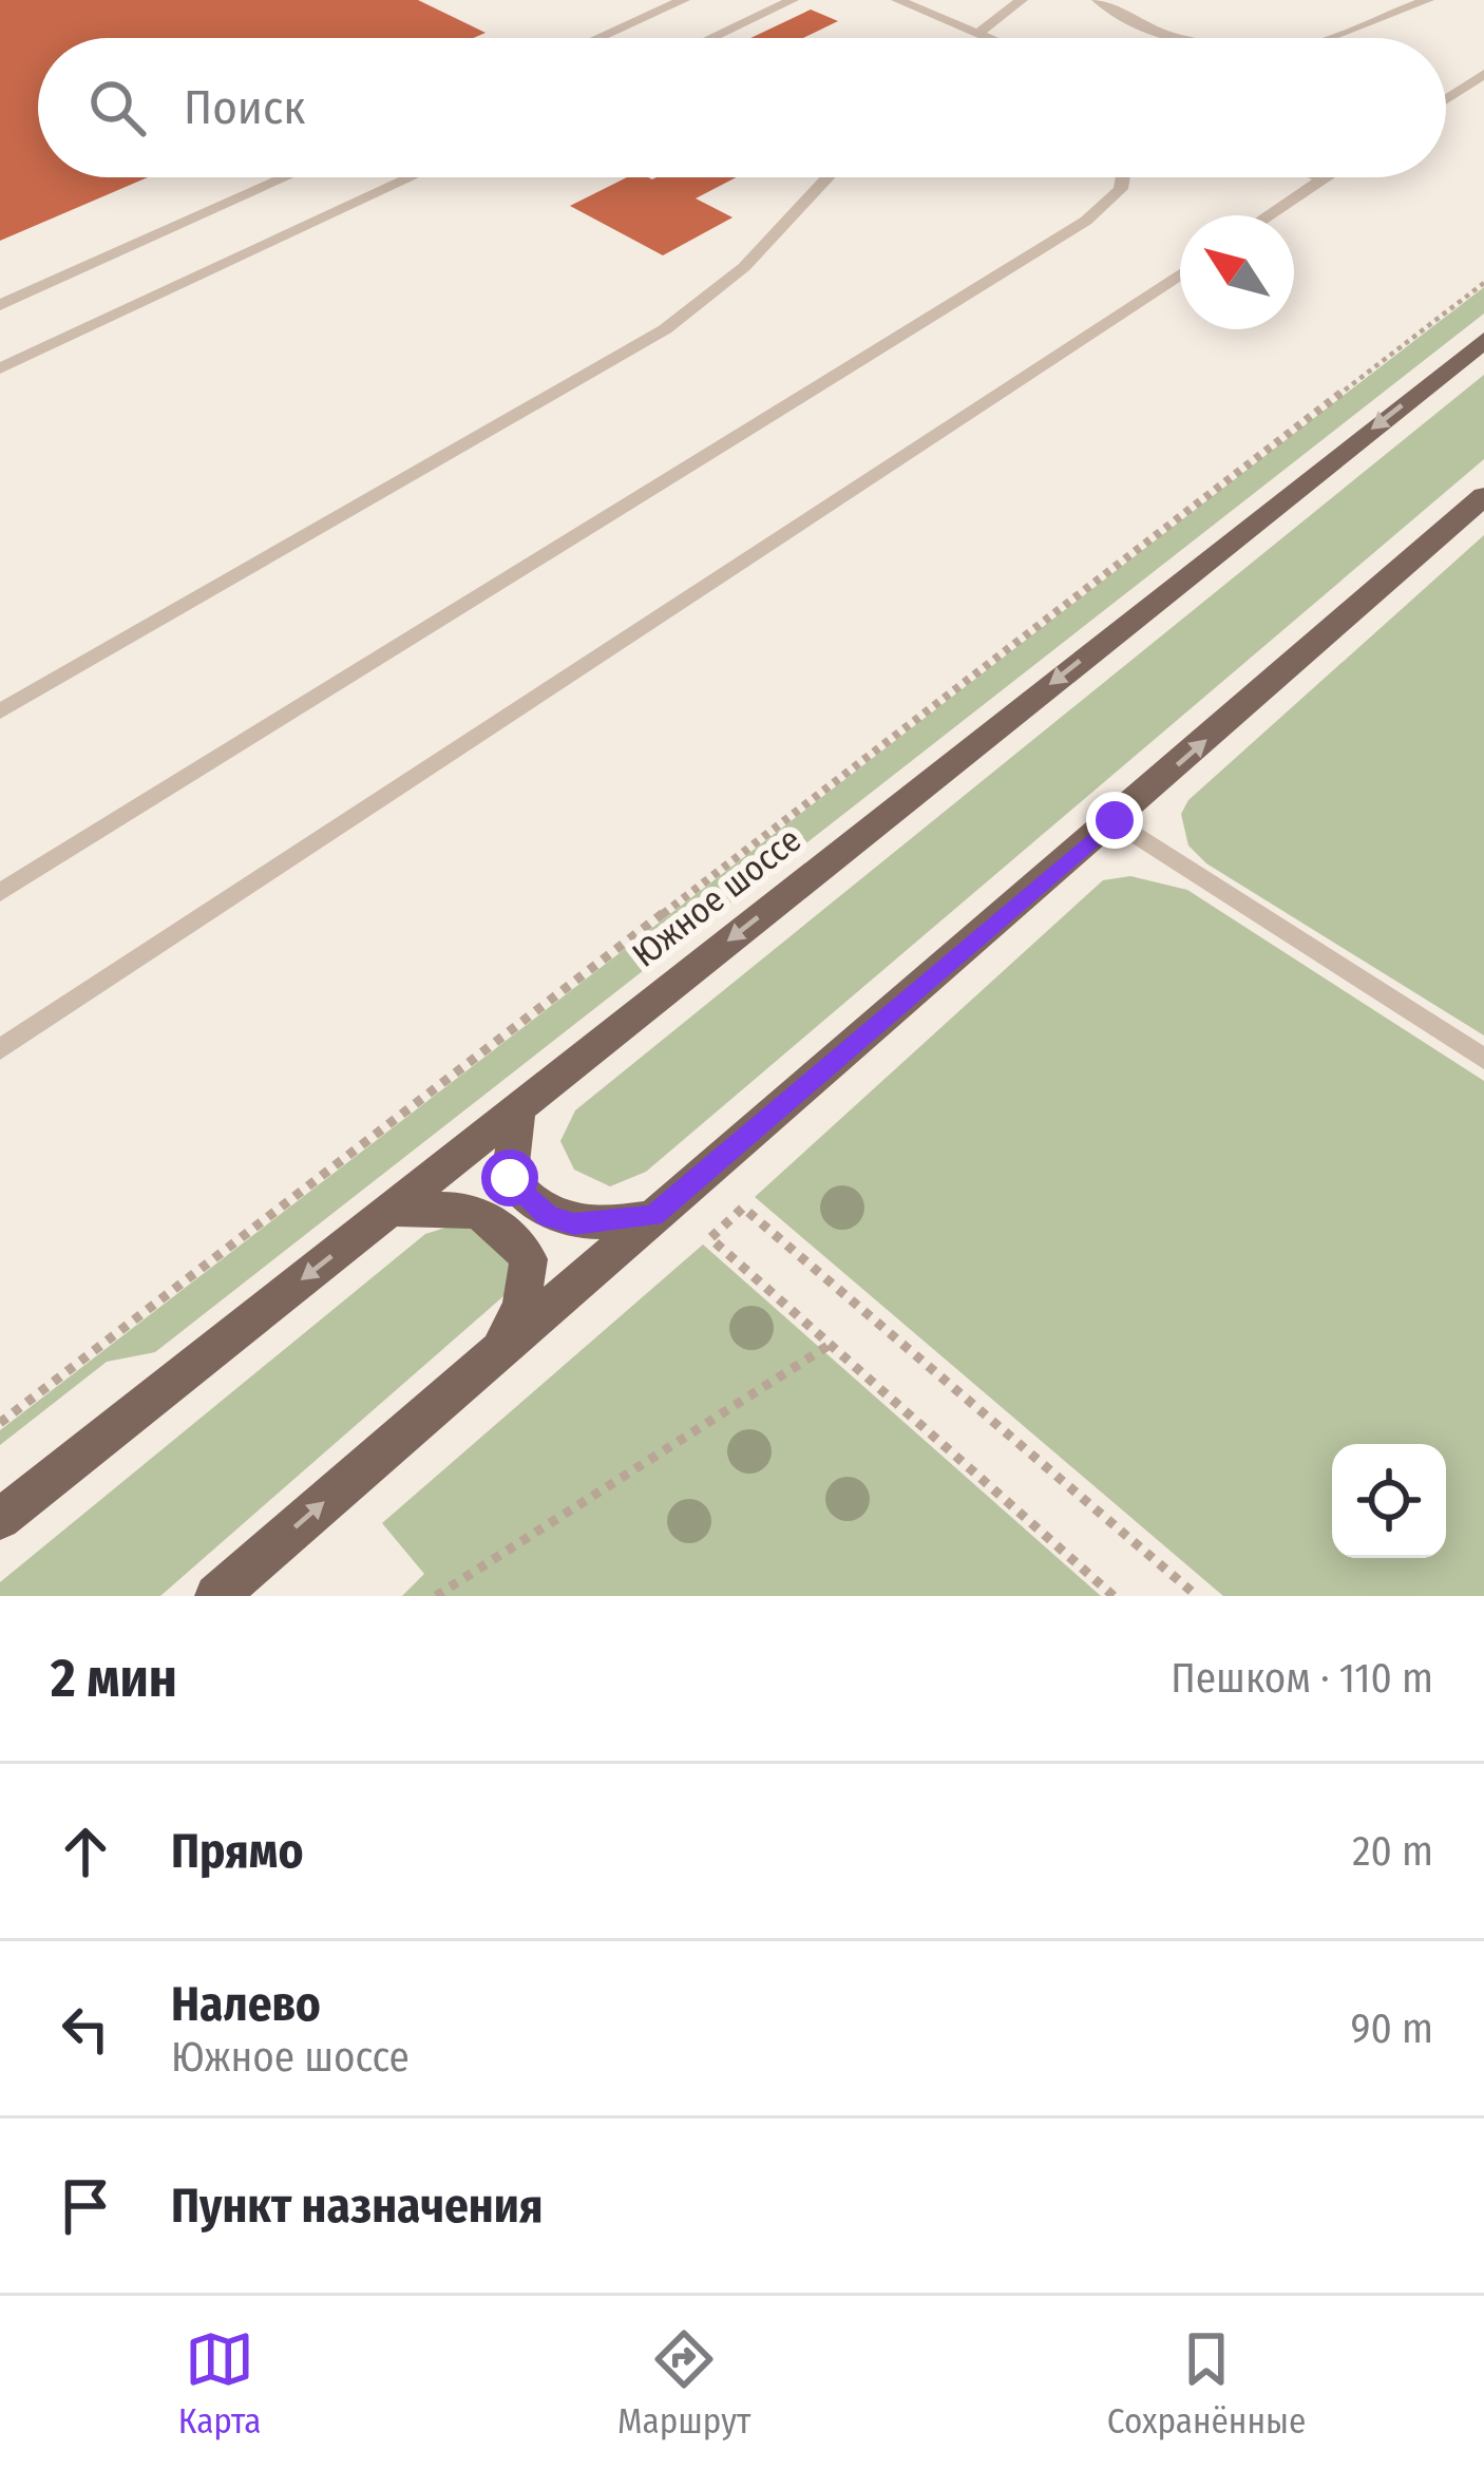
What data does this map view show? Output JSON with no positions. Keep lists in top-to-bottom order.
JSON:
{
  "streets": {
    "main road": ["Южное шоссе"]
  },
  "north": "top left",
  "page": {
    "search": "Поиск",
    "heading": ["2 мин", "Пешком · 110 m"],
    "list": [
      ["Прямо", "20 m"],
      ["Налево", "Южное шоссе", "90 m"],
      "Пункт назначения"
    ],
    "nav": ["Карта", "Маршрут", "Сохранённые"]
  }
}
